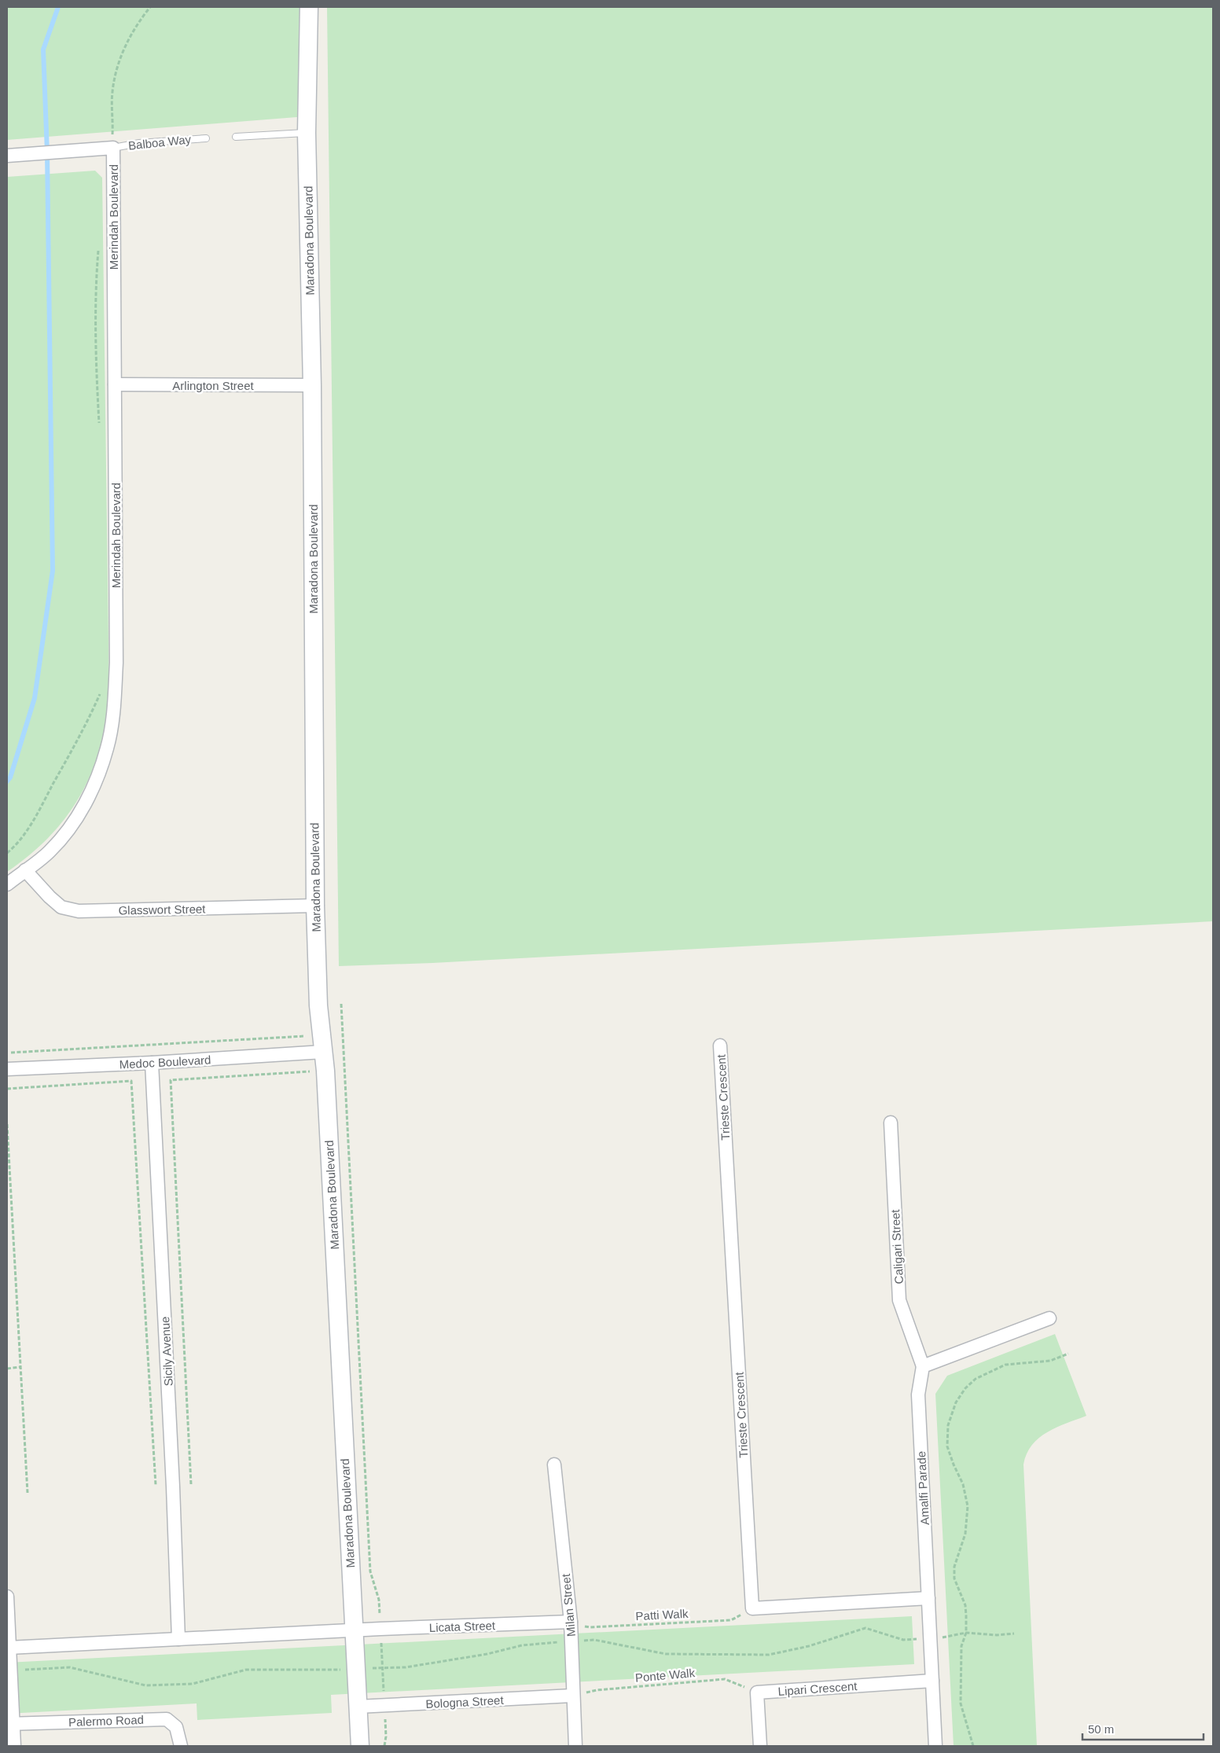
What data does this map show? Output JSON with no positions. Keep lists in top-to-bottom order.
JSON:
{
  "streets": {
    "street": [
      "Merindah Boulevard",
      "Maradona Boulevard",
      "Arlington Street",
      "Glasswort Street",
      "Medoc Boulevard",
      "Trieste Crescent",
      "Caligari Street",
      "Sicily Avenue",
      "Amalfi Parade",
      "Milan Street",
      "Licata Street",
      "Lipari Crescent",
      "Bologna Street",
      "Palermo Road"
    ],
    "lane": ["Balboa Way"],
    "path": ["Patti Walk", "Ponte Walk"]
  },
  "crossings": [
    ["Balboa Way", "Merindah Boulevard"],
    ["Merindah Boulevard", "Arlington Street"],
    ["Merindah Boulevard", "Glasswort Street"],
    ["Maradona Boulevard", "Arlington Street"],
    ["Maradona Boulevard", "Glasswort Street"],
    ["Maradona Boulevard", "Medoc Boulevard"],
    ["Maradona Boulevard", "Licata Street"],
    ["Maradona Boulevard", "Bologna Street"],
    ["Medoc Boulevard", "Sicily Avenue"],
    ["Trieste Crescent", "Patti Walk"],
    ["Caligari Street", "Amalfi Parade"],
    ["Sicily Avenue", "Licata Street"],
    ["Amalfi Parade", "Lipari Crescent"],
    ["Milan Street", "Patti Walk"],
    ["Milan Street", "Licata Street"],
    ["Milan Street", "Ponte Walk"],
    ["Milan Street", "Bologna Street"],
    ["Patti Walk", "Licata Street"],
    ["Ponte Walk", "Lipari Crescent"],
    ["Ponte Walk", "Bologna Street"]
  ],
  "scale_bar": "50 m"
}
